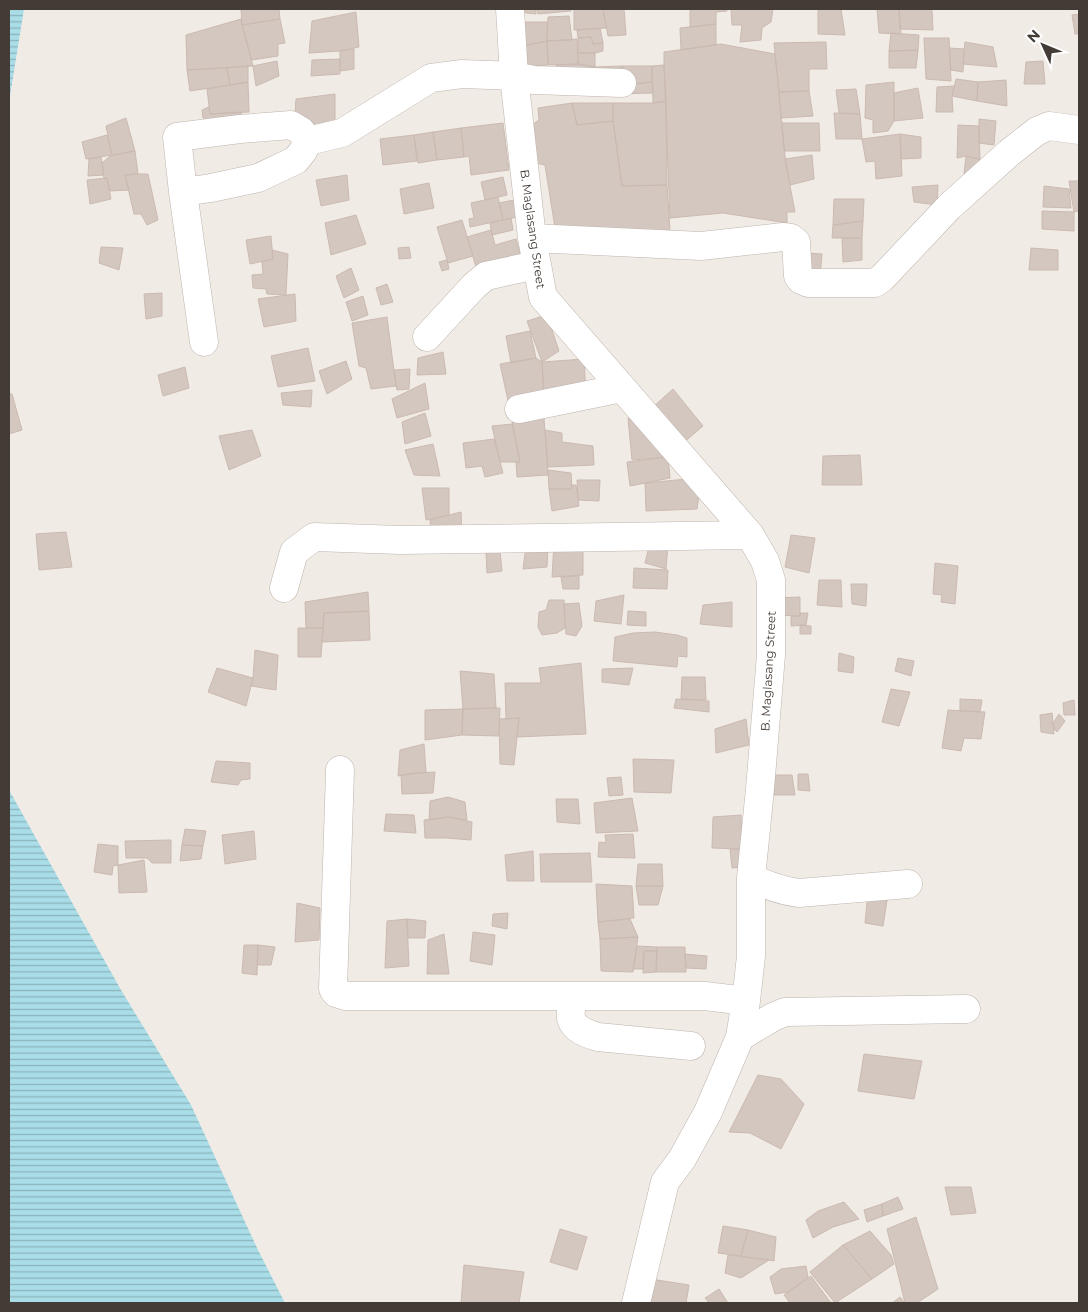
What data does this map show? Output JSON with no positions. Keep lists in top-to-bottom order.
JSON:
{
  "streets": {
    "street": ["B. Maglasang Street"]
  },
  "north": "top left"
}
